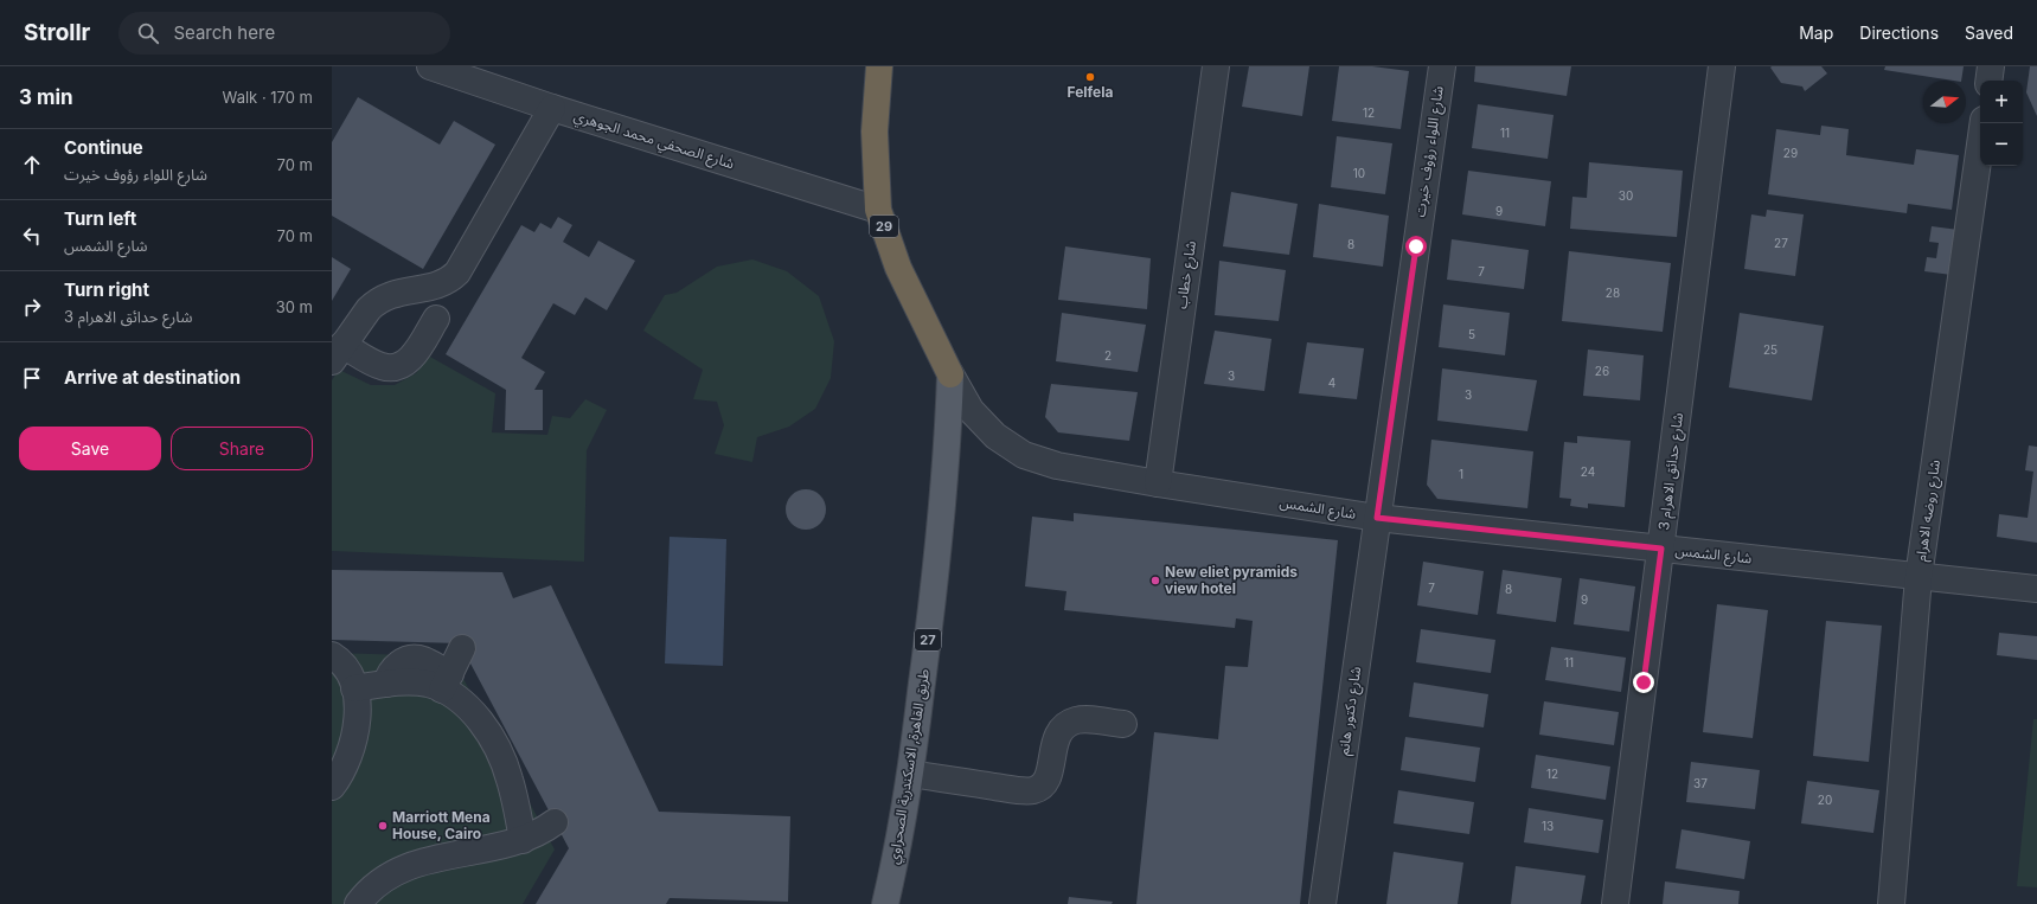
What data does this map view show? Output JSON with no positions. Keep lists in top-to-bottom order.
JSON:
{
  "streets": {
    "highway": ["29"],
    "main road": ["27", "طريق القاهرة, الاسكندرية الصحراوي"],
    "street": [
      "شارع الصحفي محمد الجوهري",
      "شارع اللواء رؤوف خيرت",
      "شارع خطاب",
      "شارع حدائق الاهرام 3",
      "شارع الشمس",
      "شارع روضه الاهرام",
      "شارع دكتور هانم"
    ]
  },
  "crossings": [
    ["شارع الصحفي محمد الجوهري", "29"],
    ["شارع اللواء رؤوف خيرت", "شارع الشمس"],
    ["شارع اللواء رؤوف خيرت", "شارع دكتور هانم"],
    ["29", "شارع الشمس"],
    ["29", "طريق القاهرة, الاسكندرية الصحراوي"],
    ["شارع خطاب", "شارع الشمس"],
    ["شارع حدائق الاهرام 3", "شارع الشمس"],
    ["شارع الشمس", "شارع روضه الاهرام"],
    ["شارع الشمس", "شارع دكتور هانم"],
    ["شارع الشمس", "طريق القاهرة, الاسكندرية الصحراوي"]
  ],
  "places": ["Felfela", "New eliet pyramids view hotel", "Marriott Mena House, Cairo"],
  "house_numbers": [
    "12",
    "11",
    "29",
    "10",
    "30",
    "9",
    "27",
    "8",
    "7",
    "28",
    "5",
    "25",
    "2",
    "26",
    "3",
    "4",
    "3",
    "24",
    "1",
    "7",
    "8",
    "9",
    "11",
    "12",
    "37",
    "20",
    "13"
  ],
  "north": "right",
  "page": {
    "header": "Strollr",
    "search": "Search here",
    "nav": ["Map", "Directions", "Saved"],
    "heading": ["3 min", "Walk · 170 m"],
    "map_buttons": ["+", "−"],
    "list": [
      ["Continue", "شارع اللواء رؤوف خيرت", "70 m"],
      ["Turn left", "شارع الشمس", "70 m"],
      ["Turn right", "شارع حدائق الاهرام 3", "30 m"],
      "Arrive at destination"
    ],
    "buttons": ["Save", "Share"]
  }
}
